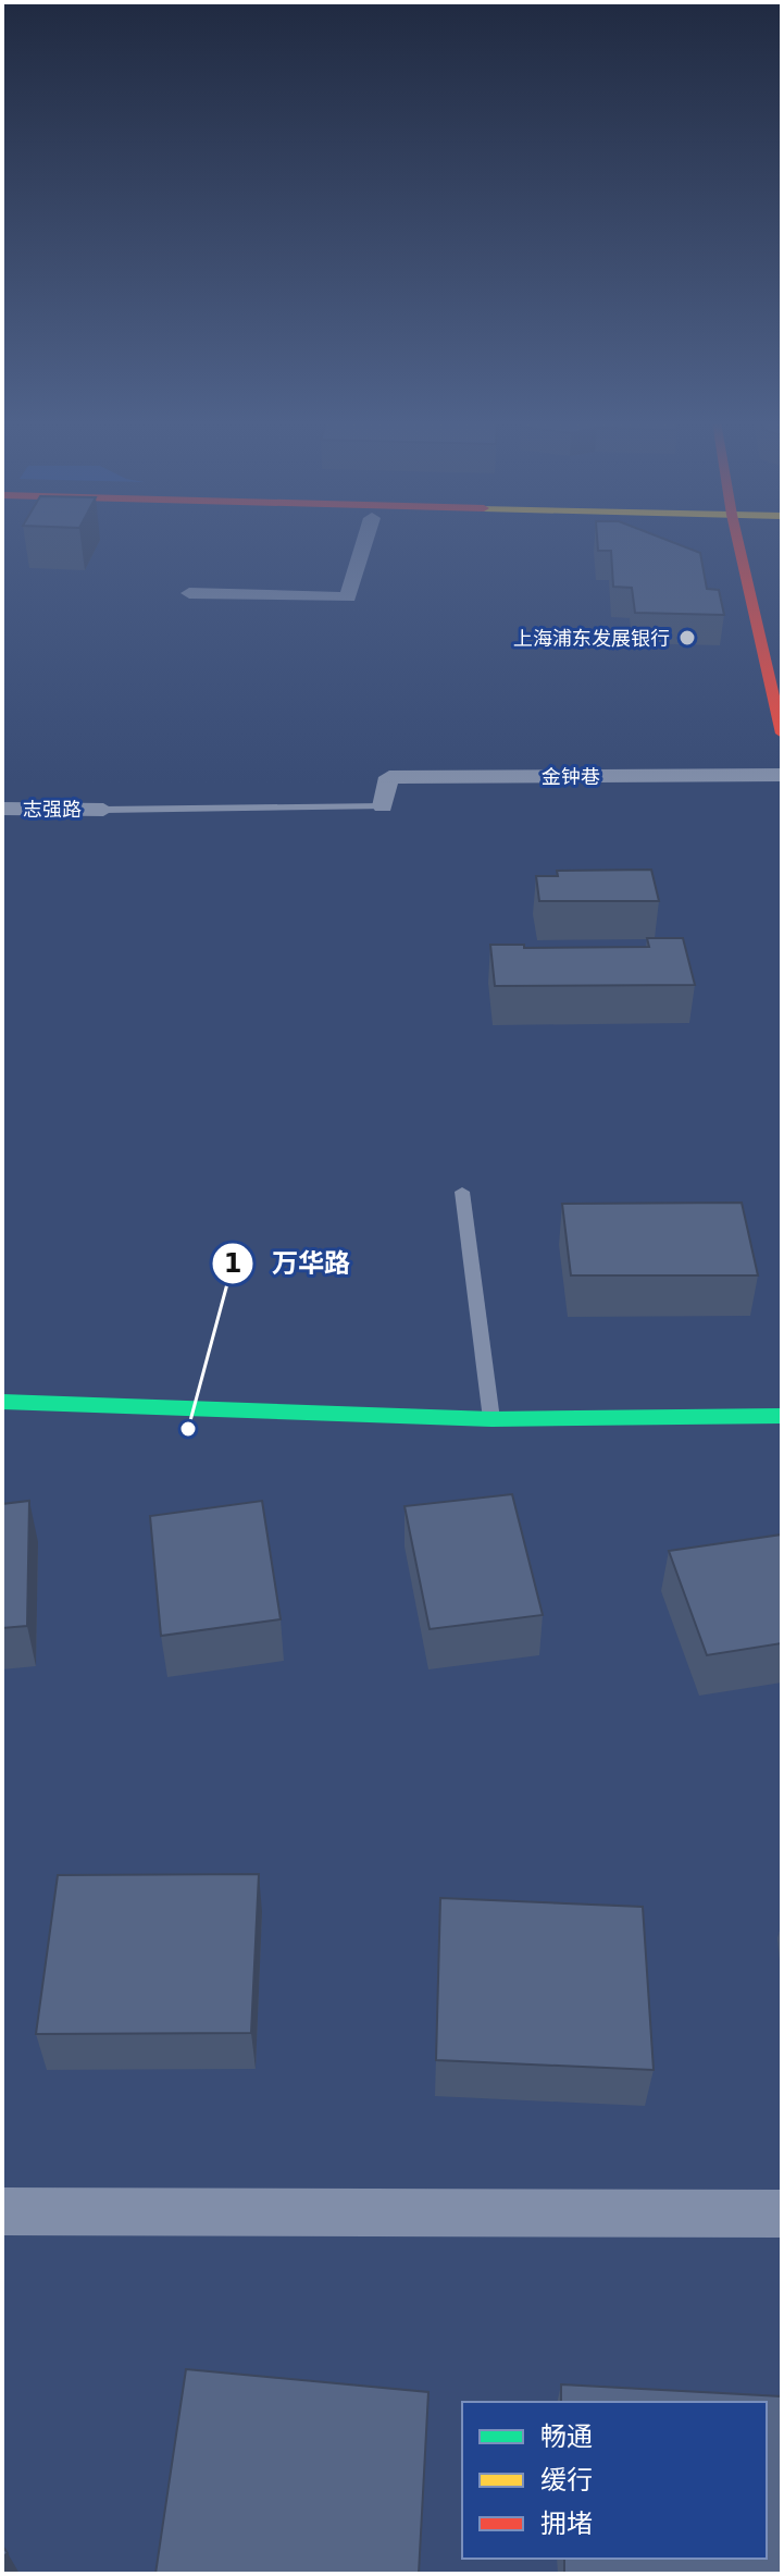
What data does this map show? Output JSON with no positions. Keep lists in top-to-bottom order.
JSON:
{
  "streets": {
    "street": ["金钟巷", "志强路"]
  },
  "places": ["上海浦东发展银行", "万华路"],
  "legend": ["畅通", "缓行", "拥堵"]
}
